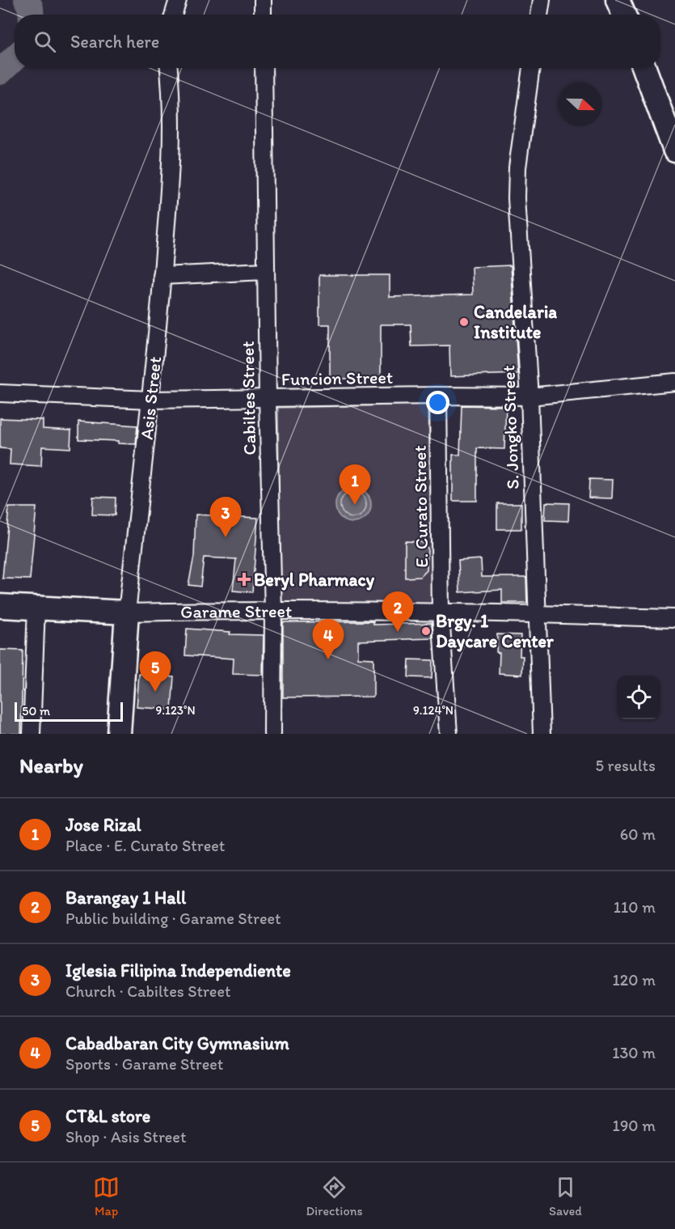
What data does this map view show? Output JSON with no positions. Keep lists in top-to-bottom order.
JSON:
{
  "streets": {
    "main road": ["Asis Street", "Garame Street"],
    "street": [
      "Funcion Street",
      "Cabiltes Street",
      "S. Jongko Street",
      "E. Curato Street"
    ]
  },
  "crossings": [
    ["Funcion Street", "Asis Street"],
    ["Funcion Street", "Cabiltes Street"],
    ["Funcion Street", "S. Jongko Street"],
    ["Funcion Street", "E. Curato Street"],
    ["Asis Street", "Garame Street"],
    ["Cabiltes Street", "Garame Street"],
    ["S. Jongko Street", "Garame Street"],
    ["E. Curato Street", "Garame Street"]
  ],
  "places": {
    "other": ["Candelaria Institute", "Brgy. 1 Daycare Center"],
    "health": ["Beryl Pharmacy"]
  },
  "scale_bar": "50 m",
  "north": "right",
  "page": {
    "search": "Search here",
    "pins": [
      "1",
      "3",
      "2",
      "4",
      "5"
    ],
    "scale": "50 m",
    "heading": ["Nearby", "5 results"],
    "list": [
      {
        "mark": "1",
        "name": "Jose Rizal",
        "note": "Place · E. Curato Street",
        "value": "60 m"
      },
      {
        "mark": "2",
        "name": "Barangay 1 Hall",
        "note": "Public building · Garame Street",
        "value": "110 m"
      },
      {
        "mark": "3",
        "name": "Iglesia Filipina Independiente",
        "note": "Church · Cabiltes Street",
        "value": "120 m"
      },
      {
        "mark": "4",
        "name": "Cabadbaran City Gymnasium",
        "note": "Sports · Garame Street",
        "value": "130 m"
      },
      {
        "mark": "5",
        "name": "CT&L store",
        "note": "Shop · Asis Street",
        "value": "190 m"
      }
    ],
    "nav": ["Map", "Directions", "Saved"]
  },
  "coordinates": ["9.123°N", "9.124°N"]
}
